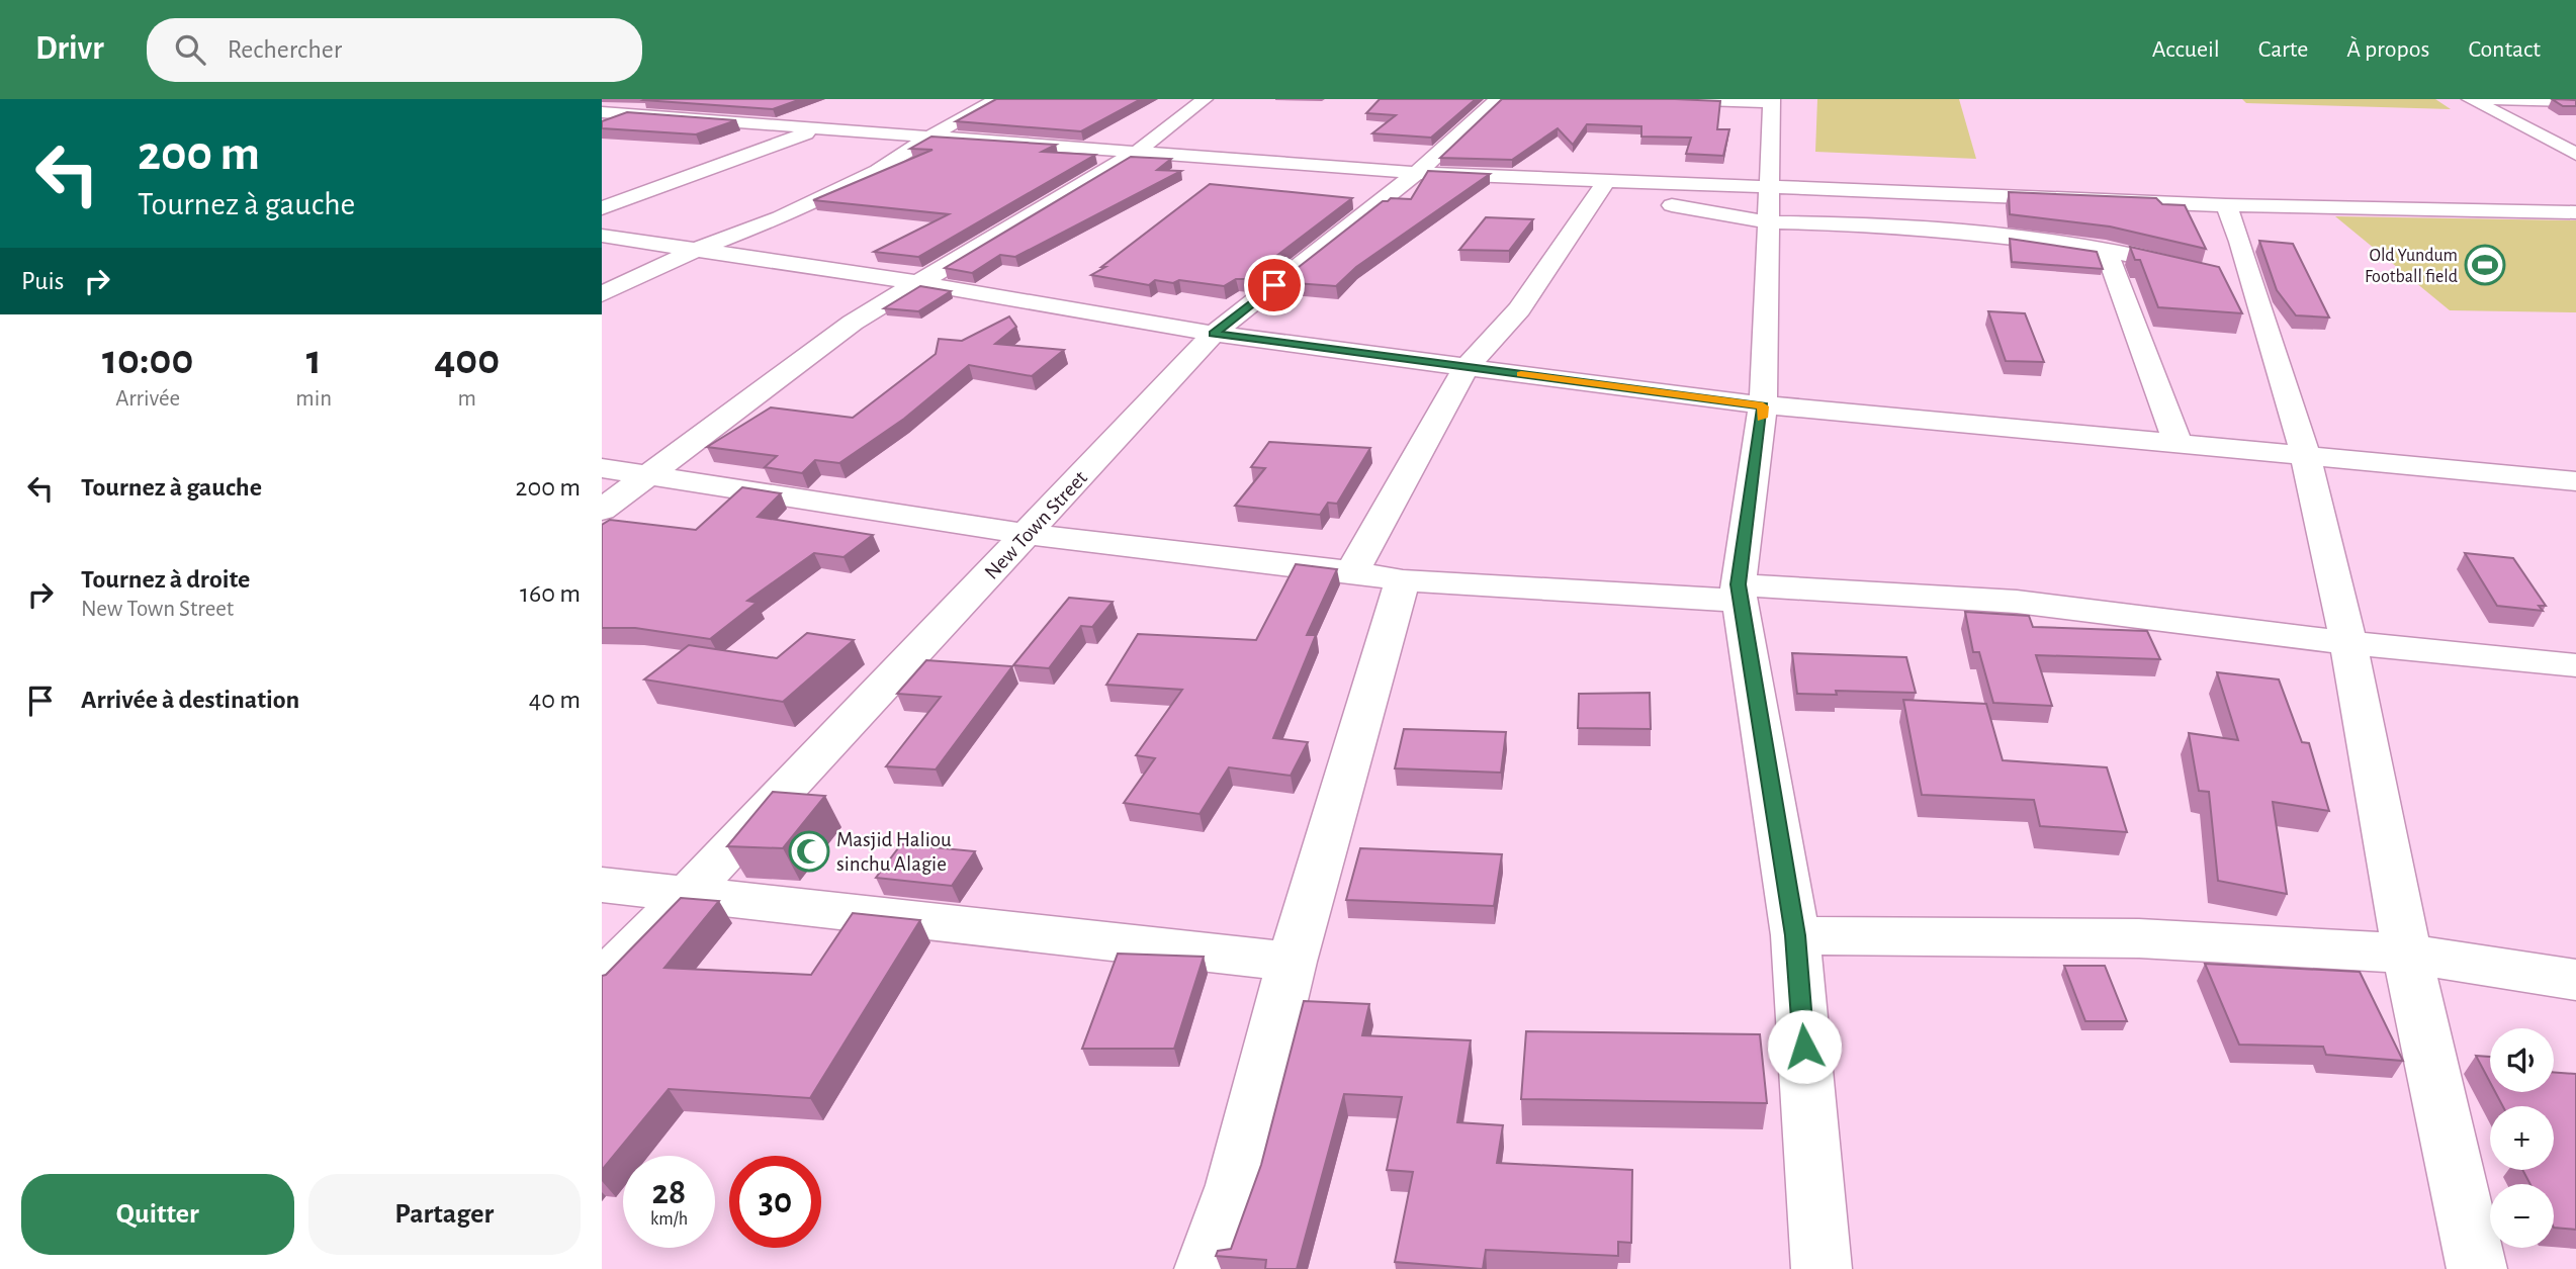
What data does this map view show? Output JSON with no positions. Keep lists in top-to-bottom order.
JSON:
{
  "streets": {
    "street": ["New Town Street"]
  },
  "places": {
    "sports": ["Old Yundum Football field"],
    "mosque": ["Masjid Haliou sinchu Alagie"]
  },
  "page": {
    "header": "Drivr",
    "search": "Rechercher",
    "nav": [
      "Accueil",
      "Carte",
      "À propos",
      "Contact"
    ],
    "turn": ["200 m", "Tournez à gauche"],
    "then": "Puis",
    "eta": [
      "10:00",
      "Arrivée",
      "1",
      "min",
      "400",
      "m"
    ],
    "list": [
      {
        "name": "Tournez à gauche",
        "value": "200 m"
      },
      {
        "name": "Tournez à droite",
        "note": "New Town Street",
        "value": "160 m"
      },
      {
        "name": "Arrivée à destination",
        "value": "40 m"
      }
    ],
    "map_buttons": ["+", "−"],
    "speed": "28 km/h",
    "limit": "30",
    "buttons": ["Quitter", "Partager"]
  }
}
